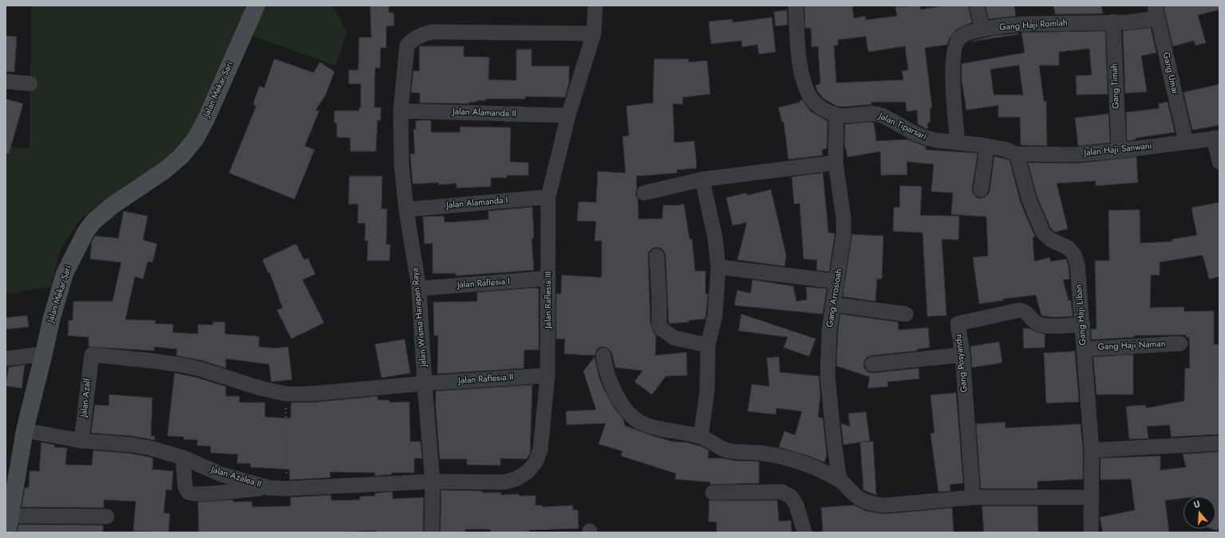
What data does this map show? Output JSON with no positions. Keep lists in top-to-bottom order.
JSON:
{
  "streets": {
    "street": [
      "Gang Haji Romlah",
      "Gang Umar",
      "Gang Timah",
      "Jalan Mekar Sari",
      "Jalan Alamanda II",
      "Jalan Tiparsari",
      "Jalan Haji Sanwani",
      "Jalan Alamanda I",
      "Jalan Raflesia I",
      "Gang Arrosioah",
      "Jalan Raflesia III",
      "Gang Haji Liban",
      "Jalan Wisma Harapan Raya",
      "Gang Haji Naman",
      "Gang Posyandu",
      "Jalan Raflesia II",
      "Jalan Azalf",
      "Jalan Azalea II"
    ]
  },
  "crossings": [
    ["Gang Haji Romlah", "Gang Umar"],
    ["Gang Haji Romlah", "Gang Timah"],
    ["Gang Haji Romlah", "Jalan Tiparsari"],
    ["Gang Umar", "Jalan Haji Sanwani"],
    ["Gang Timah", "Jalan Haji Sanwani"],
    ["Jalan Mekar Sari", "Jalan Azalea II"],
    ["Jalan Alamanda II", "Jalan Raflesia III"],
    ["Jalan Alamanda II", "Jalan Wisma Harapan Raya"],
    ["Jalan Tiparsari", "Jalan Haji Sanwani"],
    ["Jalan Tiparsari", "Gang Arrosioah"],
    ["Jalan Tiparsari", "Gang Haji Liban"],
    ["Jalan Haji Sanwani", "Gang Haji Liban"],
    ["Jalan Alamanda I", "Jalan Raflesia III"],
    ["Jalan Alamanda I", "Jalan Wisma Harapan Raya"],
    ["Jalan Raflesia I", "Jalan Raflesia III"],
    ["Jalan Raflesia I", "Jalan Wisma Harapan Raya"],
    ["Jalan Raflesia III", "Jalan Wisma Harapan Raya"],
    ["Jalan Raflesia III", "Jalan Raflesia II"],
    ["Jalan Raflesia III", "Jalan Azalea II"],
    ["Gang Haji Liban", "Gang Haji Naman"],
    ["Gang Haji Liban", "Gang Posyandu"],
    ["Jalan Wisma Harapan Raya", "Jalan Raflesia II"],
    ["Jalan Wisma Harapan Raya", "Jalan Azalea II"],
    ["Jalan Raflesia II", "Jalan Azalf"],
    ["Jalan Azalf", "Jalan Azalea II"]
  ],
  "north": "top"
}
